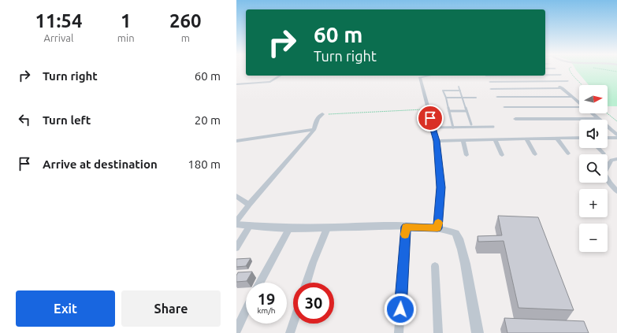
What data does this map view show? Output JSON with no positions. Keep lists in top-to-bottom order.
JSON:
{
  "north": "right",
  "page": {
    "eta": [
      "11:54",
      "Arrival",
      "1",
      "min",
      "260",
      "m"
    ],
    "turn": ["60 m", "Turn right"],
    "list": [
      {
        "name": "Turn right",
        "value": "60 m"
      },
      {
        "name": "Turn left",
        "value": "20 m"
      },
      {
        "name": "Arrive at destination",
        "value": "180 m"
      }
    ],
    "map_buttons": ["+", "−"],
    "speed": "19 km/h",
    "limit": "30",
    "buttons": ["Exit", "Share"]
  }
}
